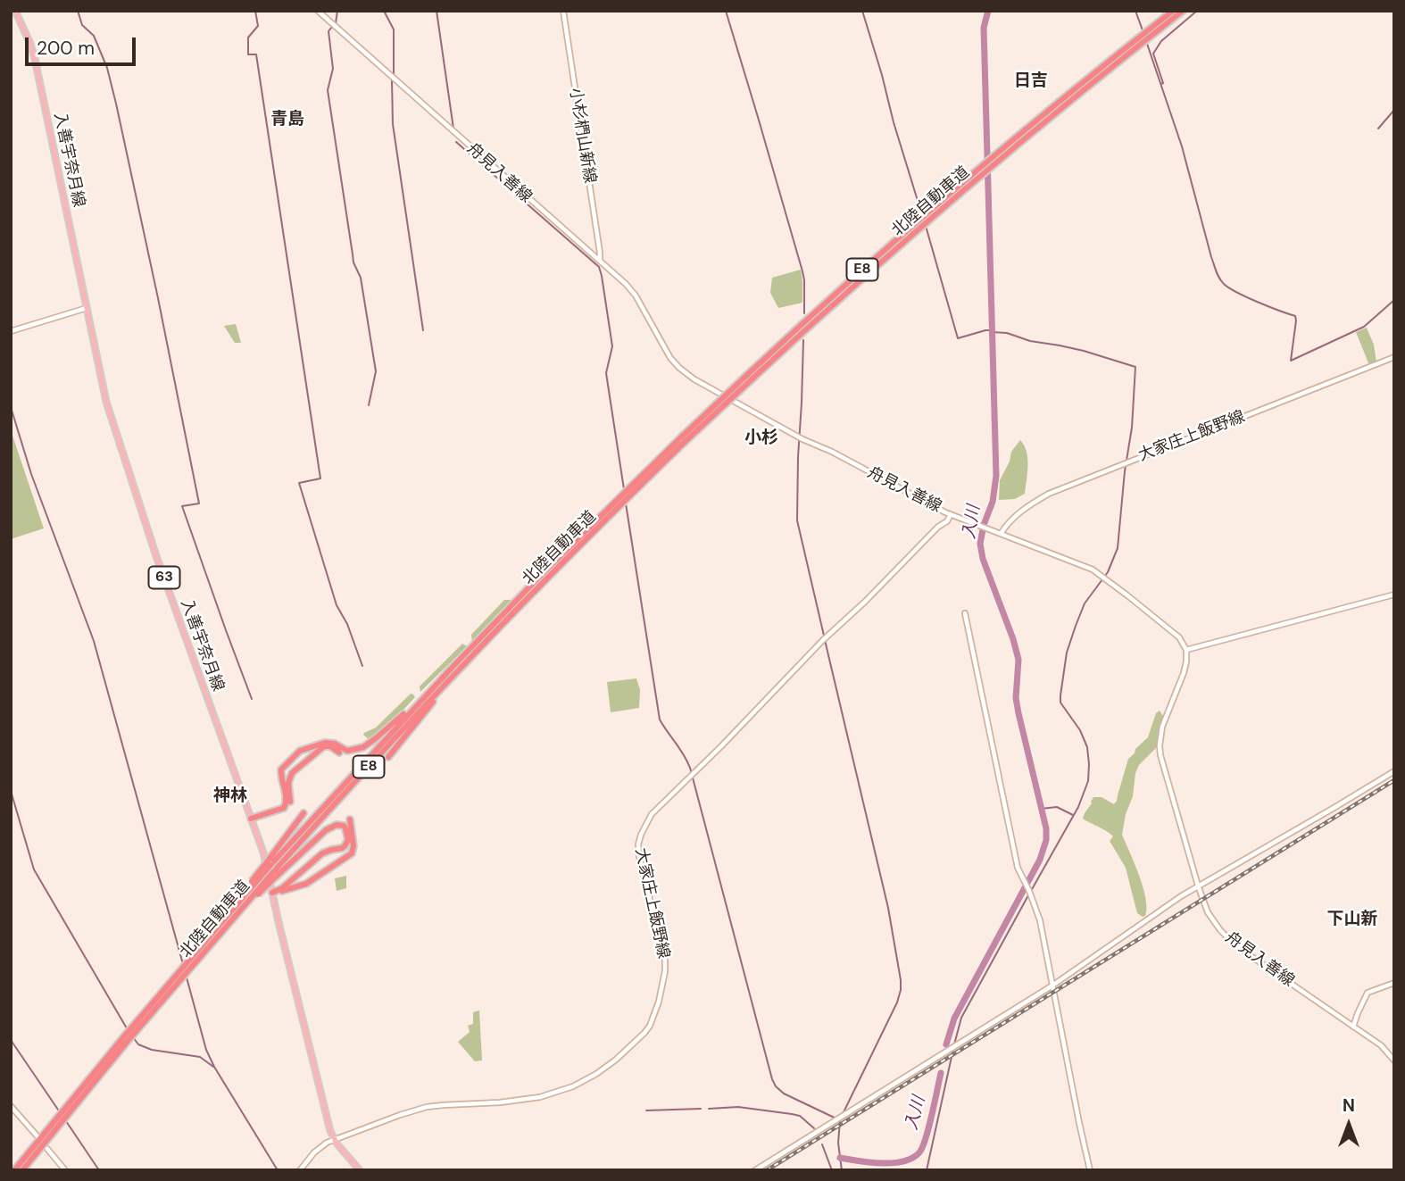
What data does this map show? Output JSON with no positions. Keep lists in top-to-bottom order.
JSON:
{
  "streets": {
    "highway": ["北陸自動車道", "E8"],
    "main road": [
      "小杉椚山新線",
      "入善宇奈月線",
      "舟見入善線",
      "大家庄上飯野線",
      "63"
    ]
  },
  "crossings": [
    ["小杉椚山新線", "舟見入善線"],
    ["入善宇奈月線", "大家庄上飯野線"],
    ["舟見入善線", "大家庄上飯野線"]
  ],
  "districts": [
    "日吉",
    "青島",
    "小杉",
    "神林",
    "下山新"
  ],
  "water": ["入川"],
  "scale_bar": "200 m",
  "north": "top"
}
